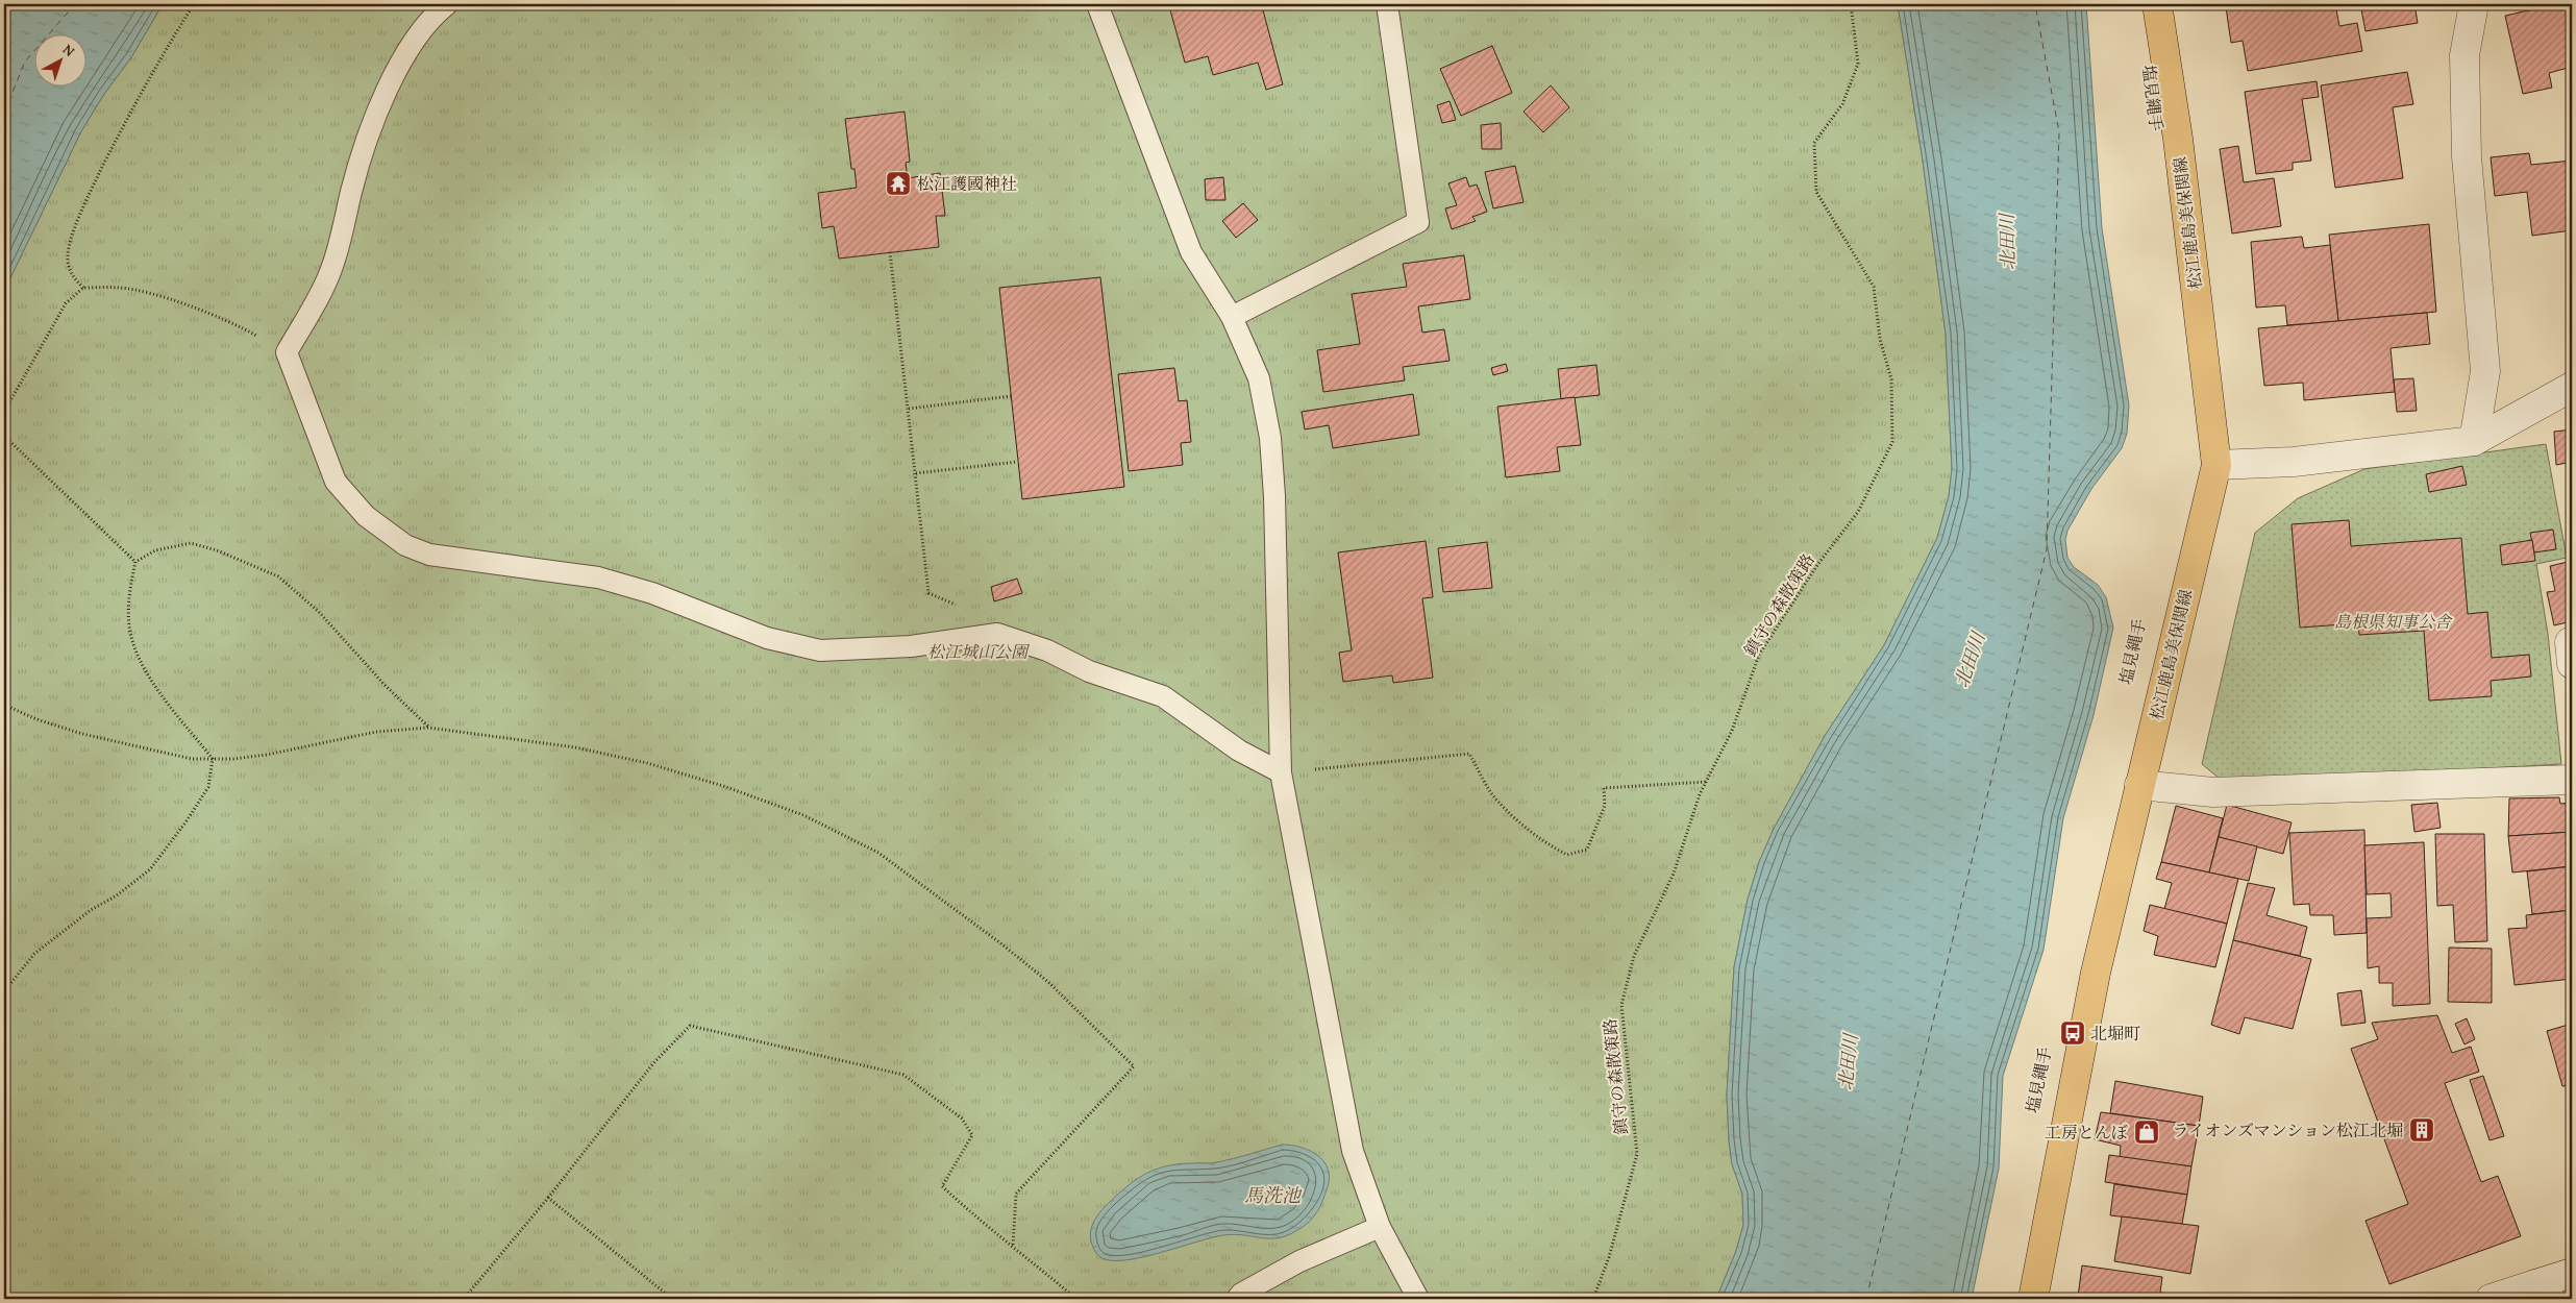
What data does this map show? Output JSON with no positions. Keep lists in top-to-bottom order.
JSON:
{
  "streets": {
    "main road": ["松江鹿島美保関線"],
    "path": ["鎮守の森散策路"]
  },
  "water": ["北田川", "馬洗池"],
  "parks": ["島根県知事公舎", "松江城山公園"],
  "places": {
    "temple": ["松江護國神社"],
    "bus stop": ["北堀町"],
    "building": ["ライオンズマンション松江北堀"],
    "shop": ["工房とんぼ"]
  },
  "north": "top right"
}
